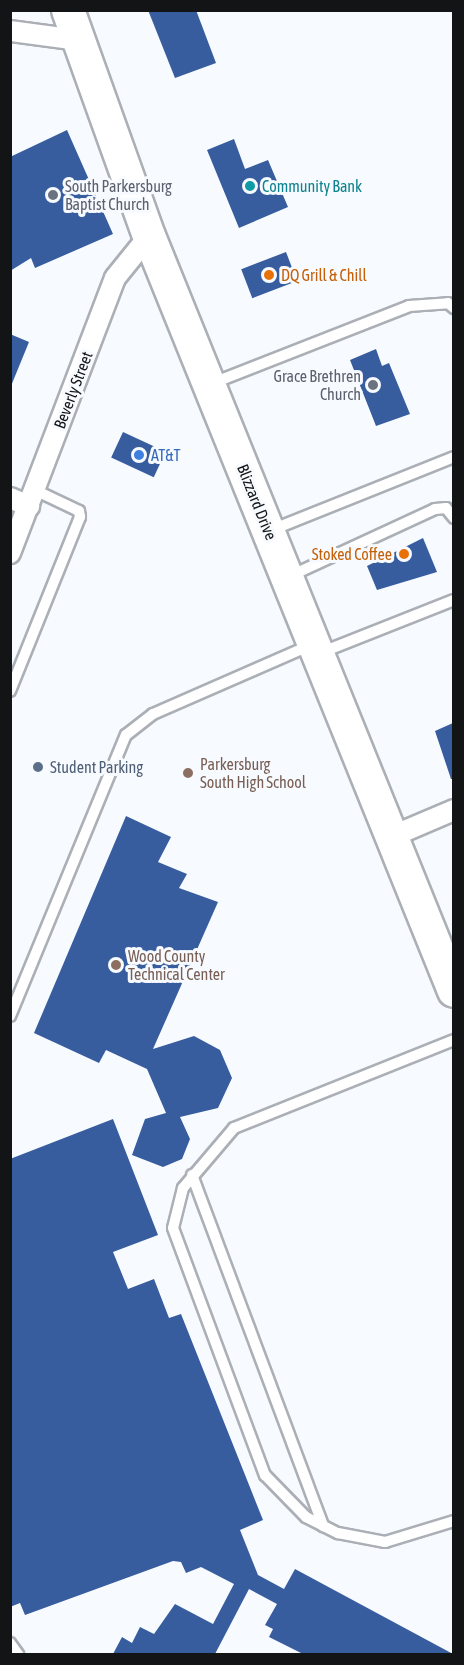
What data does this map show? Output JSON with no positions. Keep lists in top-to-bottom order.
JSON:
{
  "streets": {
    "main road": ["Blizzard Drive"],
    "street": ["Beverly Street"]
  },
  "crossings": [
    ["Beverly Street", "Blizzard Drive"]
  ],
  "places": [
    "Community Bank",
    "South Parkersburg Baptist Church",
    "DQ Grill & Chill",
    "Grace Brethren Church",
    "AT&T",
    "Stoked Coffee",
    "Student Parking",
    "Parkersburg South High School",
    "Wood County Technical Center"
  ]
}
